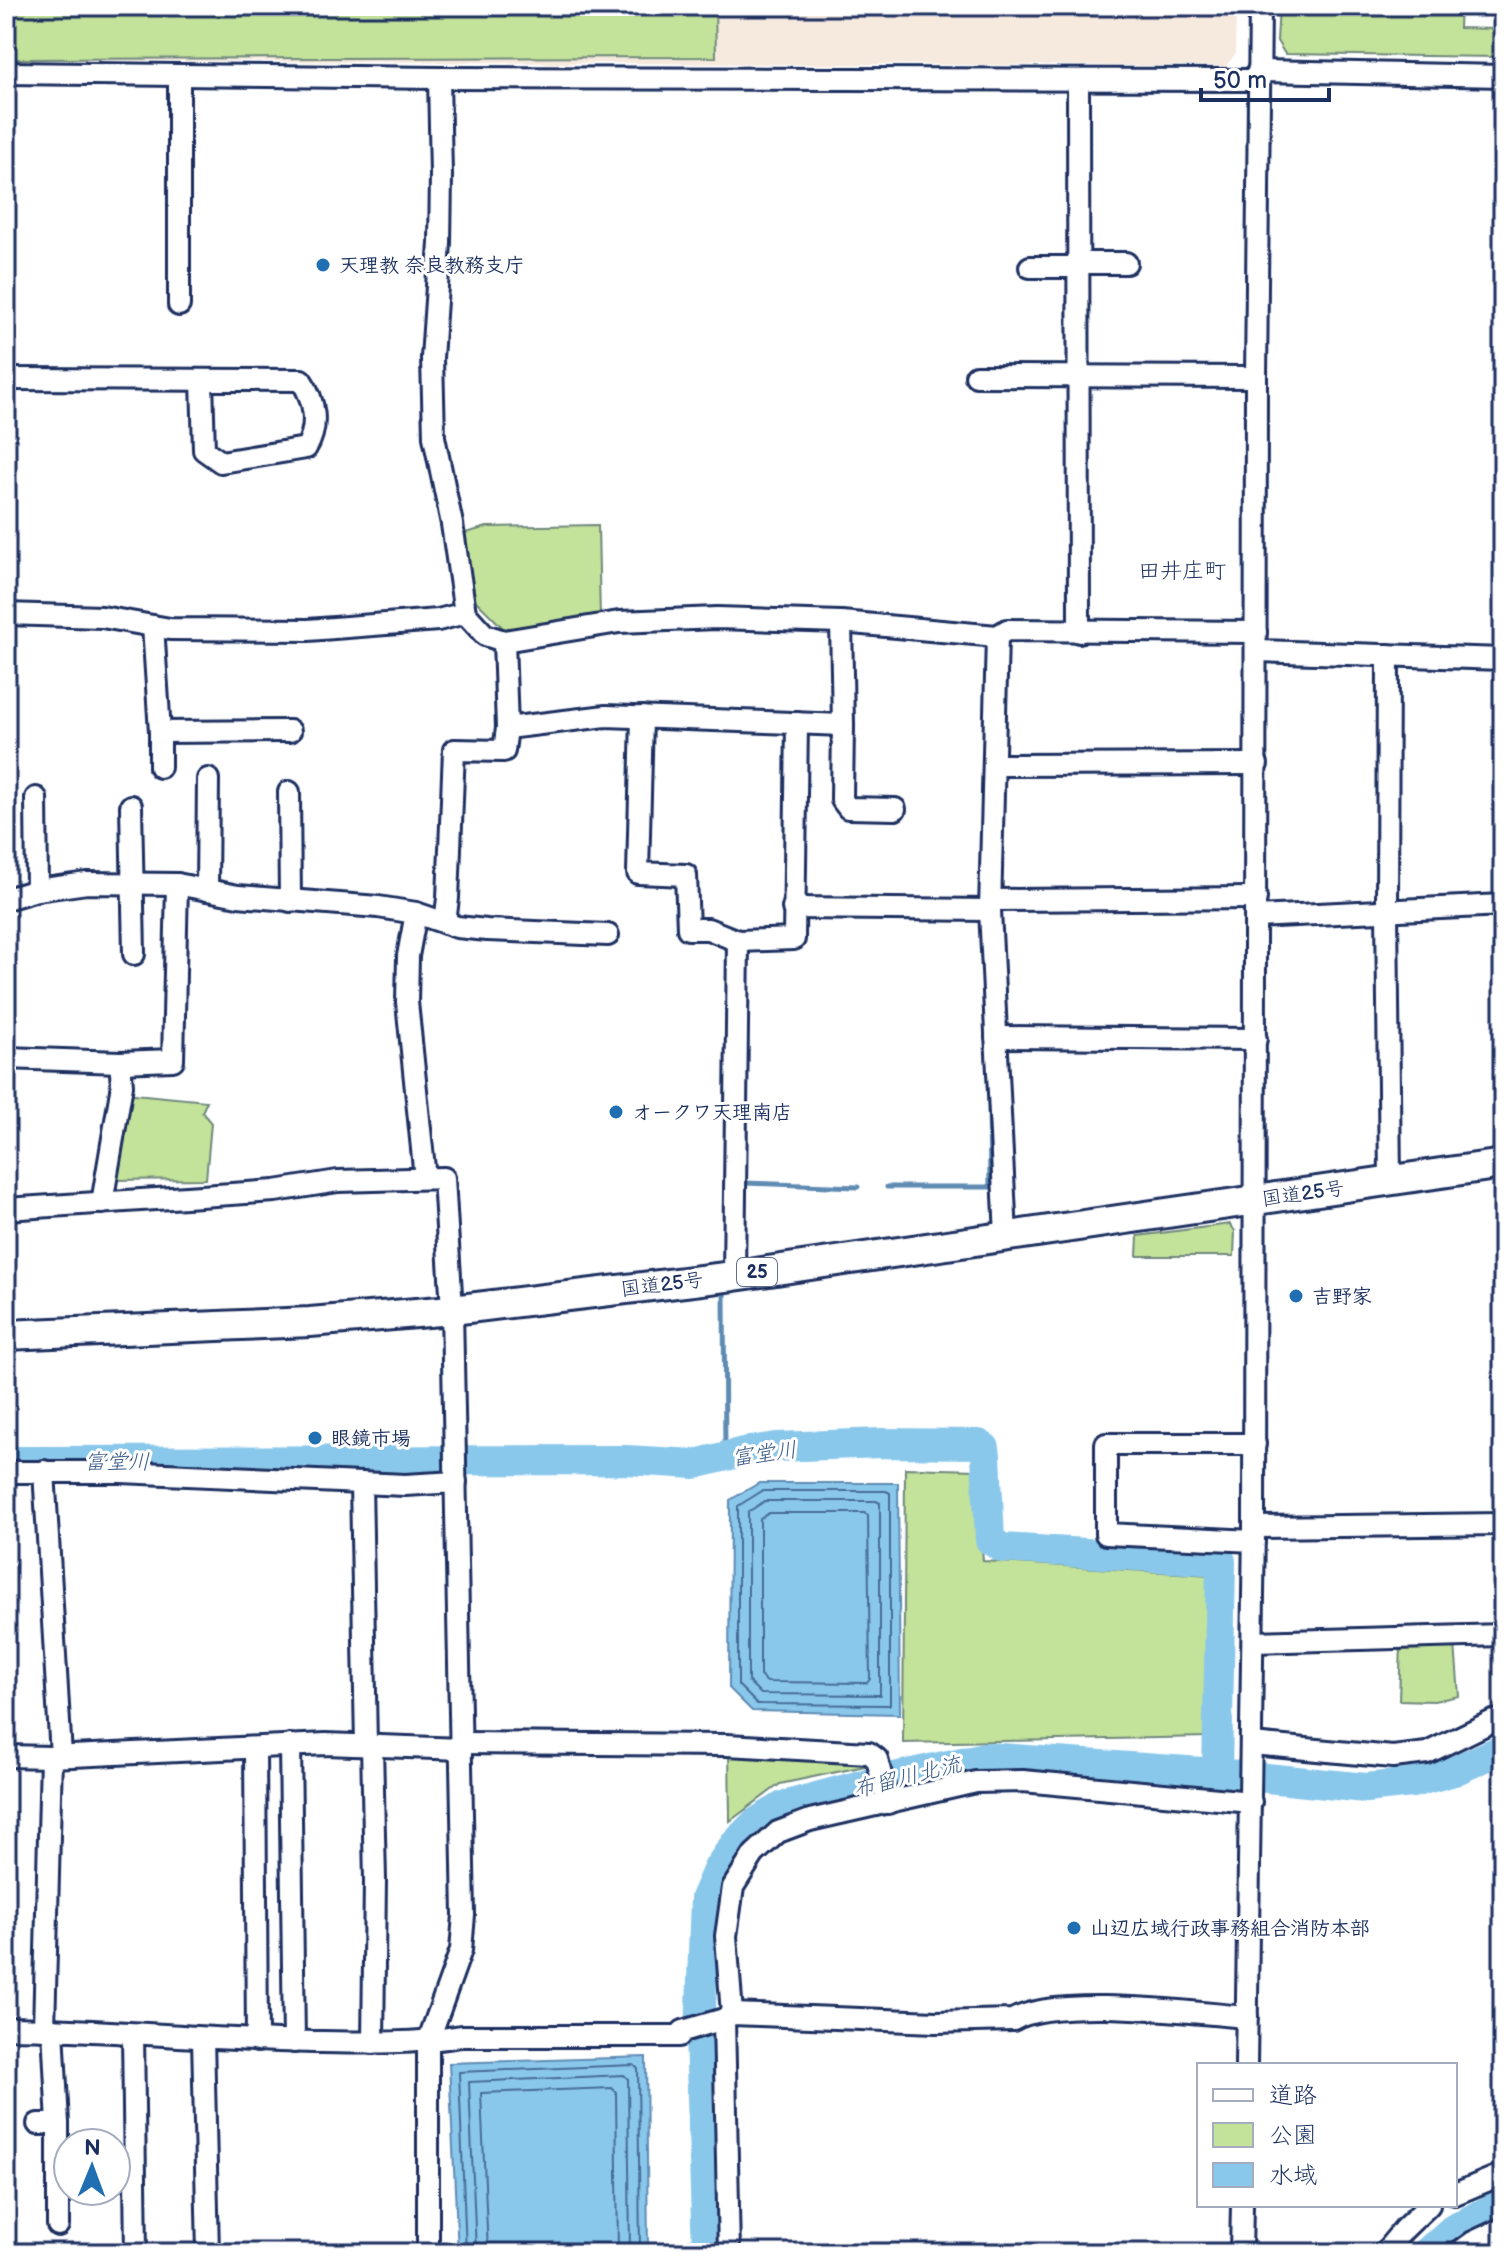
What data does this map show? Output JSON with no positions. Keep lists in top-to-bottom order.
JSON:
{
  "streets": {
    "highway": ["国道25号", "25"]
  },
  "districts": ["田井庄町"],
  "water": ["富堂川", "布留川北流"],
  "places": [
    "天理教 奈良教務支庁",
    "オークワ天理南店",
    "吉野家",
    "眼鏡市場",
    "山辺広域行政事務組合消防本部"
  ],
  "legend": ["道路", "公園", "水域"],
  "scale_bar": "50 m",
  "north": "top"
}
